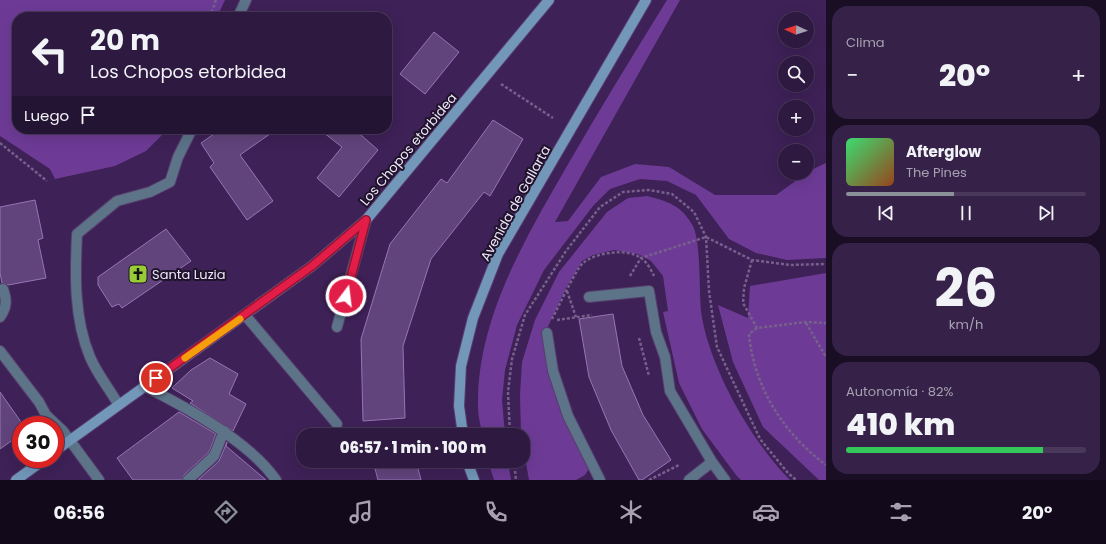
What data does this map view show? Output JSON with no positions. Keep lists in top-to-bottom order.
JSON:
{
  "streets": {
    "street": ["Los Chopos etorbidea", "Avenida de Gallarta"]
  },
  "places": {
    "church": ["Santa Luzia"]
  },
  "north": "left",
  "page": {
    "tile": [
      "Clima",
      ["26", "km/h"],
      ["Autonomía · 82%", "410 km"]
    ],
    "map_buttons": ["+", "−"],
    "turn": ["20 m", "Los Chopos etorbidea"],
    "heat": ["−", "20°", "+"],
    "then": "Luego",
    "song": ["Afterglow", "The Pines"],
    "limit": "30",
    "trip": "06:57 · 1 min · 100 m",
    "tabs": ["06:56", "20°"]
  }
}
